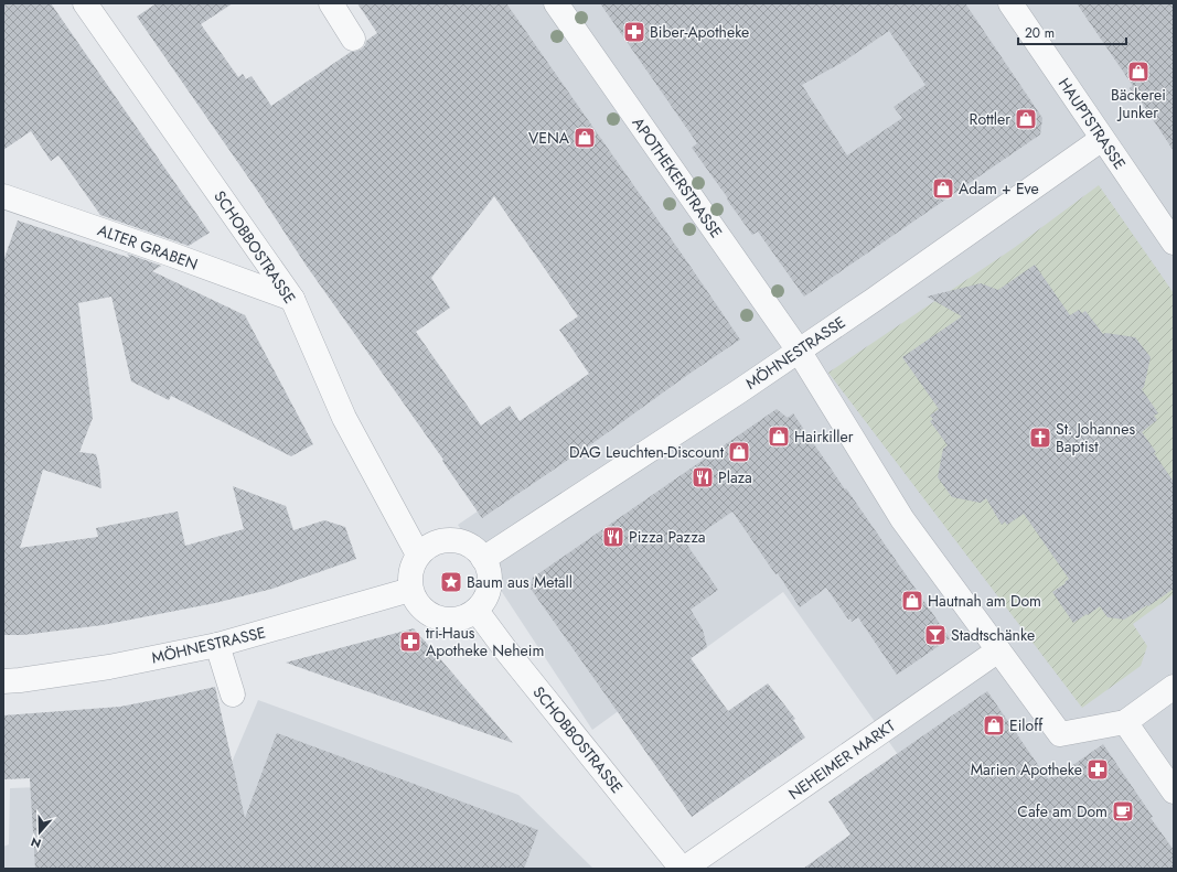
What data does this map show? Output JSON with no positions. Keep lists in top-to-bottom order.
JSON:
{
  "streets": {
    "street": [
      "HAUPTSTRASSE",
      "APOTHEKERSTRASSE",
      "ALTER GRABEN",
      "SCHOBBOSTRASSE",
      "MÖHNESTRASSE",
      "NEHEIMER MARKT"
    ]
  },
  "crossings": [
    ["HAUPTSTRASSE", "MÖHNESTRASSE"],
    ["APOTHEKERSTRASSE", "MÖHNESTRASSE"],
    ["ALTER GRABEN", "SCHOBBOSTRASSE"],
    ["SCHOBBOSTRASSE", "MÖHNESTRASSE"],
    ["SCHOBBOSTRASSE", "NEHEIMER MARKT"]
  ],
  "places": {
    "pharmacy": ["Biber-Apotheke", "tri-Haus Apotheke Neheim", "Marien Apotheke"],
    "shop": [
      "Bäckerei Junker",
      "Rottler",
      "VENA",
      "Adam + Eve",
      "Hairkiller",
      "DAG Leuchten-Discount",
      "Hautnah am Dom",
      "Eiloff"
    ],
    "church": ["St. Johannes Baptist"],
    "restaurant": ["Plaza", "Pizza Pazza"],
    "place": ["Baum aus Metall"],
    "bar": ["Stadtschänke"],
    "cafe": ["Cafe am Dom"]
  },
  "scale_bar": "20 m",
  "north": "bottom"
}
